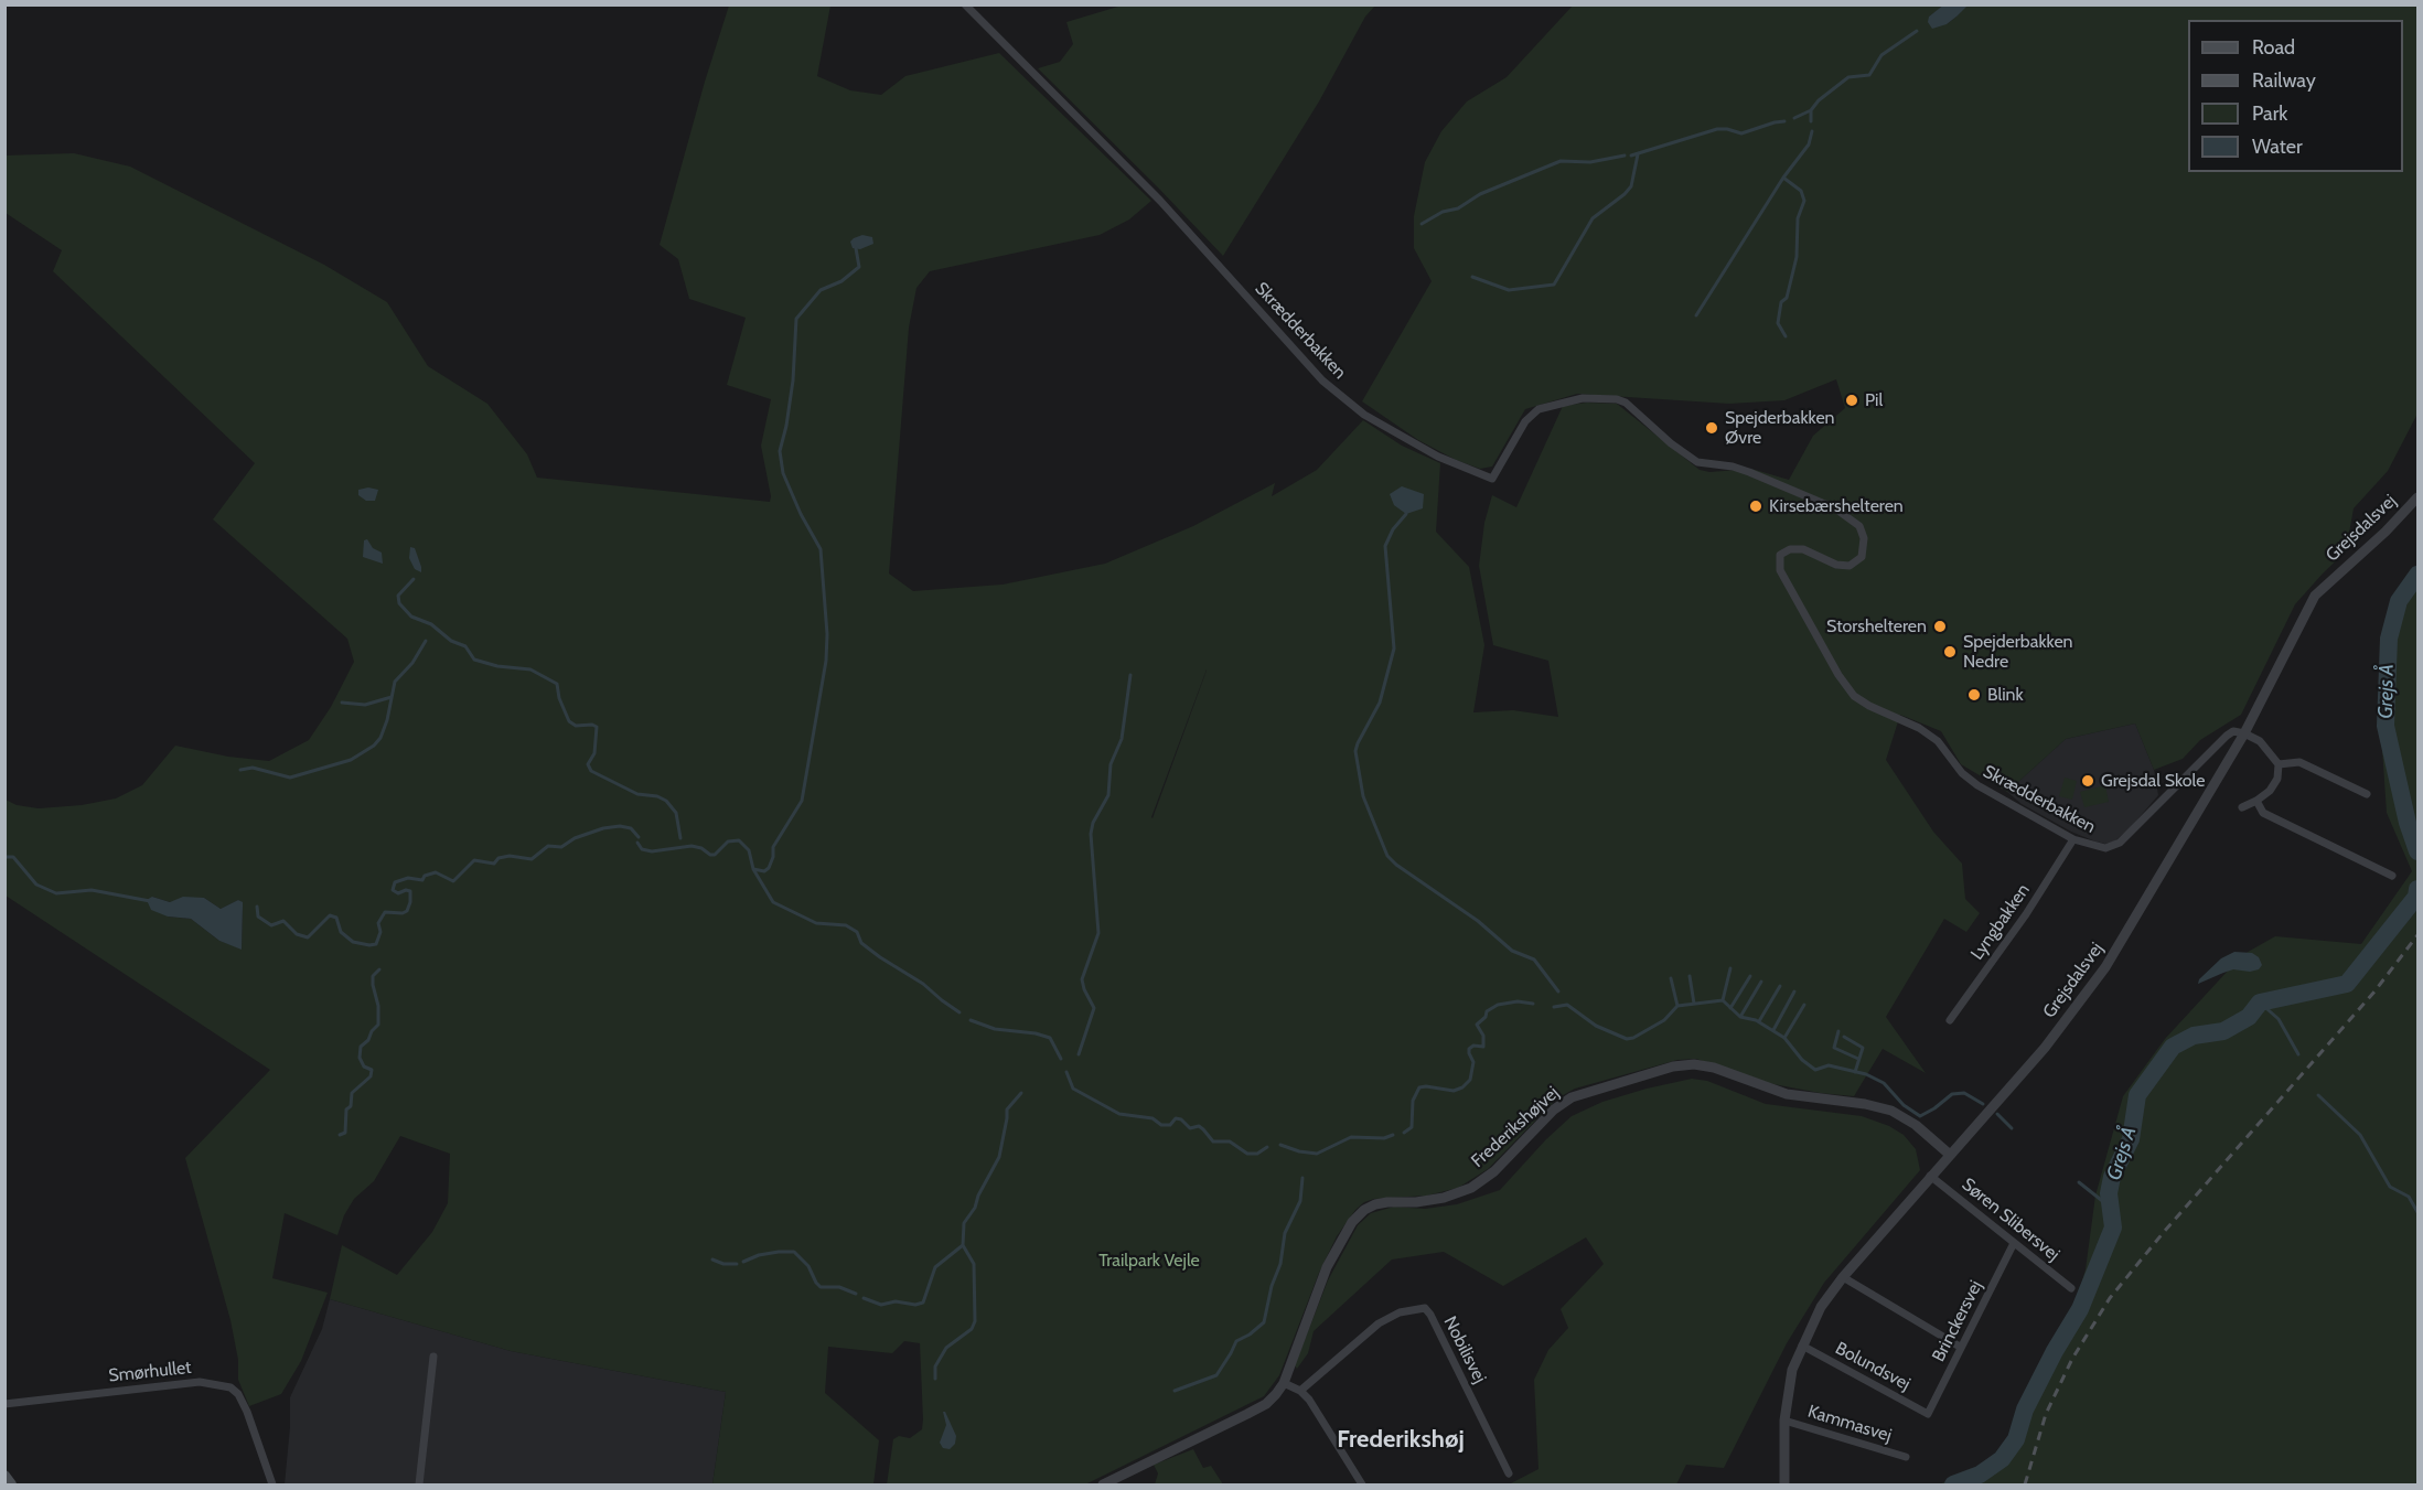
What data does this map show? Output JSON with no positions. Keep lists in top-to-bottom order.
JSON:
{
  "streets": {
    "street": [
      "Skrædderbakken",
      "Grejsdalsvej",
      "Lyngbakken",
      "Frederikshøjvej",
      "Søren Slibersvej",
      "Brinckersvej",
      "Nobilisvej",
      "Bolundsvej",
      "Smørhullet",
      "Kammasvej"
    ]
  },
  "crossings": [
    ["Skrædderbakken", "Grejsdalsvej"],
    ["Skrædderbakken", "Lyngbakken"],
    ["Grejsdalsvej", "Frederikshøjvej"],
    ["Grejsdalsvej", "Søren Slibersvej"],
    ["Grejsdalsvej", "Bolundsvej"],
    ["Grejsdalsvej", "Kammasvej"],
    ["Søren Slibersvej", "Brinckersvej"],
    ["Brinckersvej", "Bolundsvej"]
  ],
  "districts": ["Frederikshøj"],
  "water": ["Grejs Å"],
  "parks": ["Trailpark Vejle"],
  "places": [
    "Pil",
    "Spejderbakken Øvre",
    "Kirsebærshelteren",
    "Storshelteren",
    "Spejderbakken Nedre",
    "Blink",
    "Grejsdal Skole"
  ],
  "legend": [
    "Road",
    "Railway",
    "Park",
    "Water"
  ]
}
